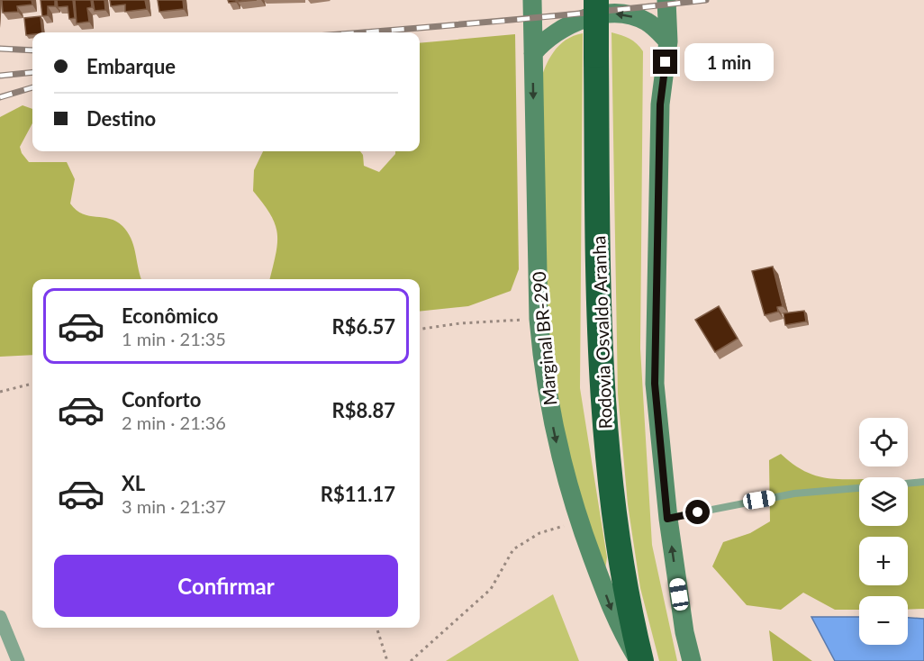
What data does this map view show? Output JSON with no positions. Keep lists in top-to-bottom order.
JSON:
{
  "streets": {
    "highway": ["Rodovia Osvaldo Aranha"],
    "main road": ["Marginal BR-290"]
  },
  "crossings": [
    ["Rodovia Osvaldo Aranha", "Marginal BR-290"]
  ],
  "page": {
    "banner": ["Embarque", "Destino"],
    "bubble": "1 min",
    "list": [
      {
        "name": "Econômico",
        "note": "1 min · 21:35",
        "value": "R$6.57"
      },
      {
        "name": "Conforto",
        "note": "2 min · 21:36",
        "value": "R$8.87"
      },
      {
        "name": "XL",
        "note": "3 min · 21:37",
        "value": "R$11.17"
      }
    ],
    "map_buttons": ["+", "−"],
    "buttons": "Confirmar"
  }
}
